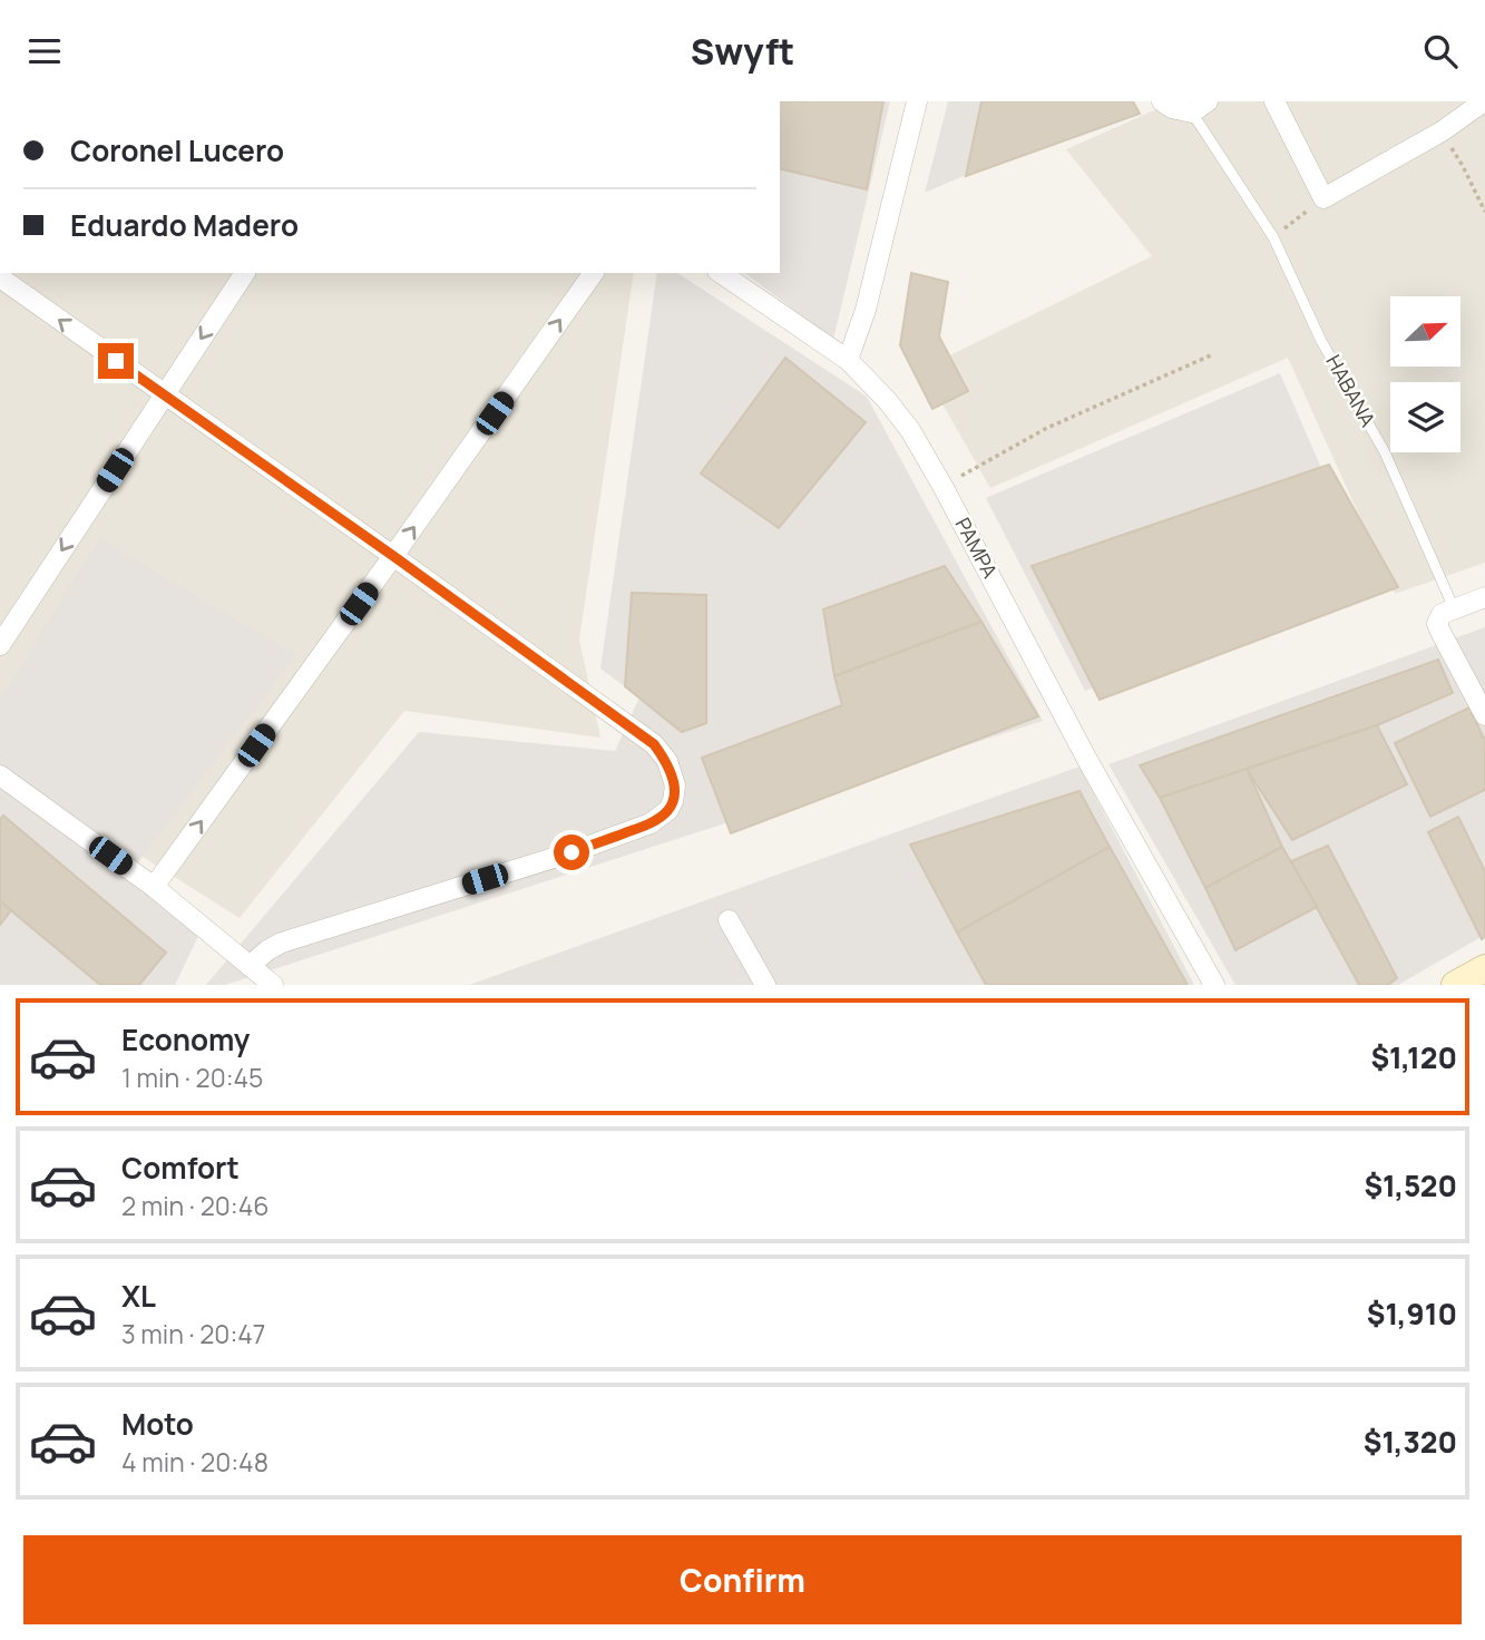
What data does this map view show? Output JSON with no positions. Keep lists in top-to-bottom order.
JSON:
{
  "streets": {
    "street": ["PAMPA"],
    "lane": ["HABANA"]
  },
  "north": "top right",
  "page": {
    "header": "Swyft",
    "banner": ["Coronel Lucero", "Eduardo Madero"],
    "list": [
      {
        "name": "Economy",
        "note": "1 min · 20:45",
        "value": "$1,120"
      },
      {
        "name": "Comfort",
        "note": "2 min · 20:46",
        "value": "$1,520"
      },
      {
        "name": "XL",
        "note": "3 min · 20:47",
        "value": "$1,910"
      },
      {
        "name": "Moto",
        "note": "4 min · 20:48",
        "value": "$1,320"
      }
    ],
    "buttons": "Confirm"
  }
}
